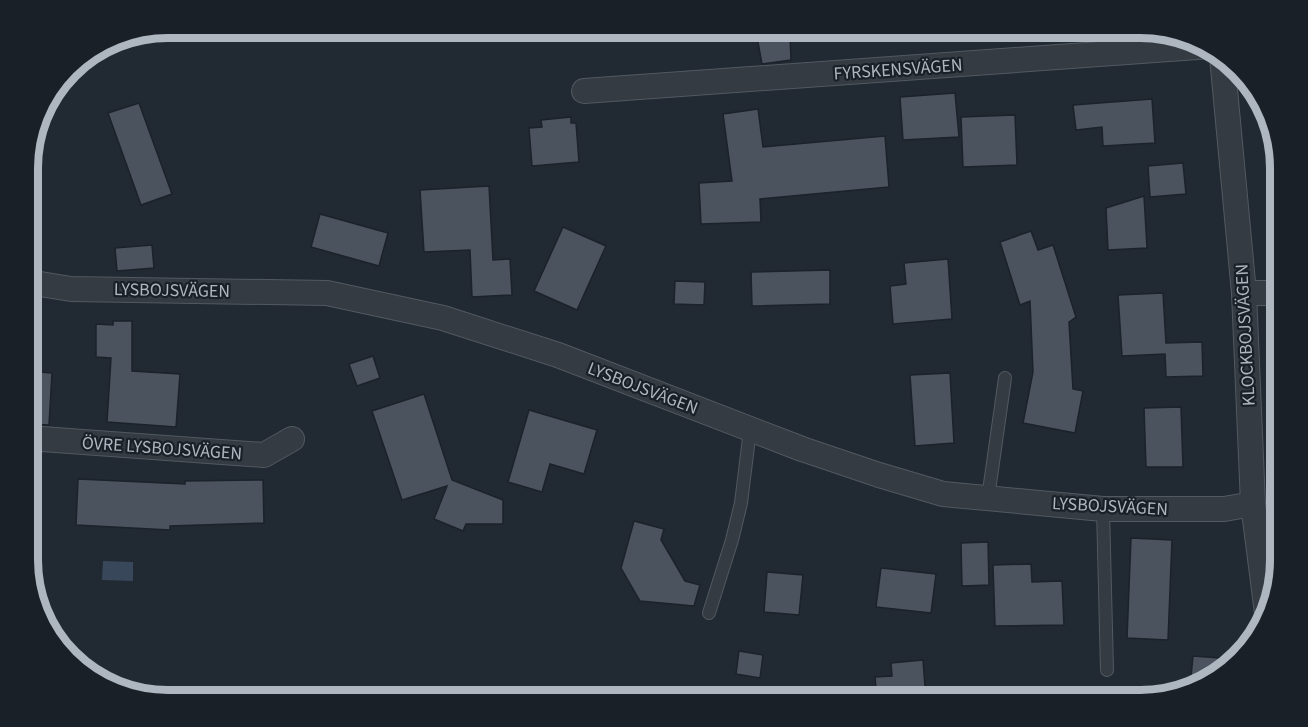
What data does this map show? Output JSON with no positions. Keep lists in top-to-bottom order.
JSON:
{
  "streets": {
    "street": [
      "FYRSKENSVÄGEN",
      "LYSBOJSVÄGEN",
      "KLOCKBOJSVÄGEN",
      "ÖVRE LYSBOJSVÄGEN"
    ]
  },
  "crossings": [
    ["LYSBOJSVÄGEN", "KLOCKBOJSVÄGEN"]
  ]
}
